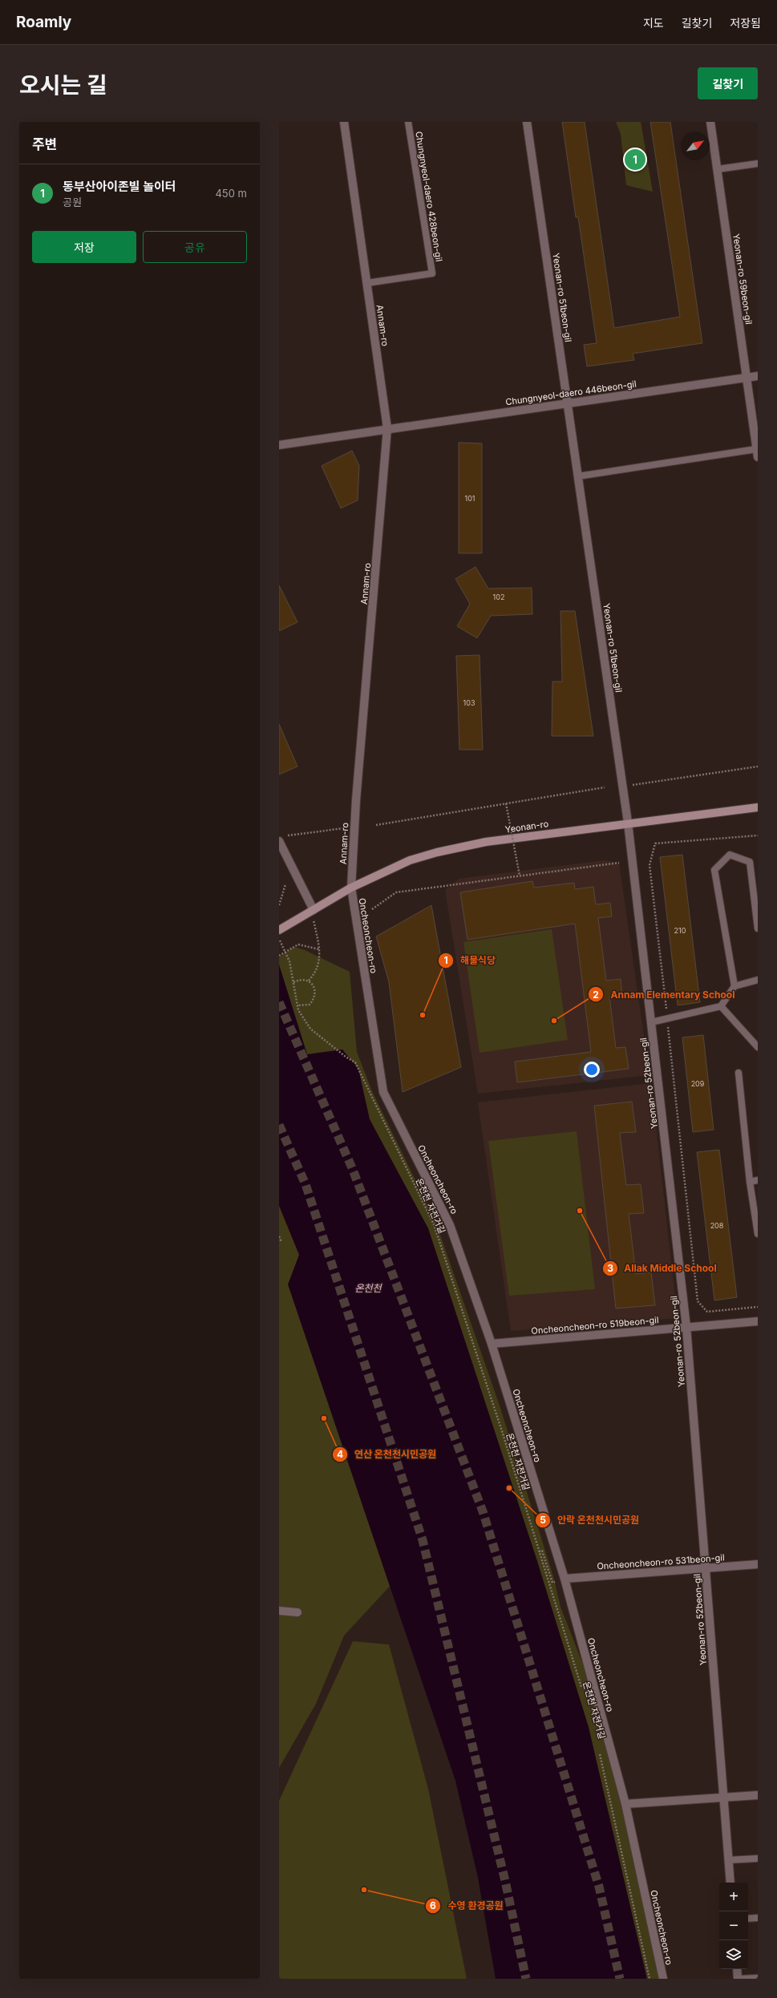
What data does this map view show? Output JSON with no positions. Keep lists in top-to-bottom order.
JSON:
{
  "streets": {
    "main road": ["Yeonan-ro"],
    "street": [
      "Yeonan-ro 59beon-gil",
      "Yeonan-ro 51beon-gil",
      "Annam-ro",
      "Chungnyeol-daero 446beon-gil",
      "Oncheoncheon-ro",
      "Yeonan-ro 52beon-gil",
      "Oncheoncheon-ro 519beon-gil",
      "Oncheoncheon-ro 531beon-gil"
    ],
    "lane": ["Chungnyeol-daero 428beon-gil"],
    "path": ["온천천 자전거길"]
  },
  "crossings": [
    ["Chungnyeol-daero 428beon-gil", "Annam-ro"],
    ["Yeonan-ro 59beon-gil", "Chungnyeol-daero 446beon-gil"],
    ["Yeonan-ro 51beon-gil", "Chungnyeol-daero 446beon-gil"],
    ["Yeonan-ro 51beon-gil", "Yeonan-ro"],
    ["Yeonan-ro 51beon-gil", "Yeonan-ro 52beon-gil"],
    ["Annam-ro", "Chungnyeol-daero 446beon-gil"],
    ["Annam-ro", "Yeonan-ro"],
    ["Annam-ro", "Oncheoncheon-ro"],
    ["Yeonan-ro", "Oncheoncheon-ro"],
    ["Yeonan-ro", "Yeonan-ro 52beon-gil"],
    ["Oncheoncheon-ro", "Oncheoncheon-ro 519beon-gil"],
    ["Oncheoncheon-ro", "Oncheoncheon-ro 531beon-gil"],
    ["Yeonan-ro 52beon-gil", "Oncheoncheon-ro 519beon-gil"],
    ["Yeonan-ro 52beon-gil", "Oncheoncheon-ro 531beon-gil"]
  ],
  "water": ["온천천"],
  "places": [
    "해물식당",
    "Annam Elementary School",
    "Allak Middle School",
    "연산 온천천시민공원",
    "안락 온천천시민공원",
    "수영 환경공원"
  ],
  "house_numbers": [
    "101",
    "102",
    "103",
    "210",
    "209",
    "208"
  ],
  "north": "top right",
  "page": {
    "header": "Roamly",
    "nav": ["지도", "길찾기", "저장됨"],
    "title": "오시는 길",
    "buttons": [
      "길찾기",
      ["저장", "공유"]
    ],
    "heading": "주변",
    "pins": "1",
    "list": [
      {
        "mark": "1",
        "name": "동부산아이존빌 놀이터",
        "note": "공원",
        "value": "450 m"
      }
    ],
    "map_buttons": ["+", "−"]
  }
}
